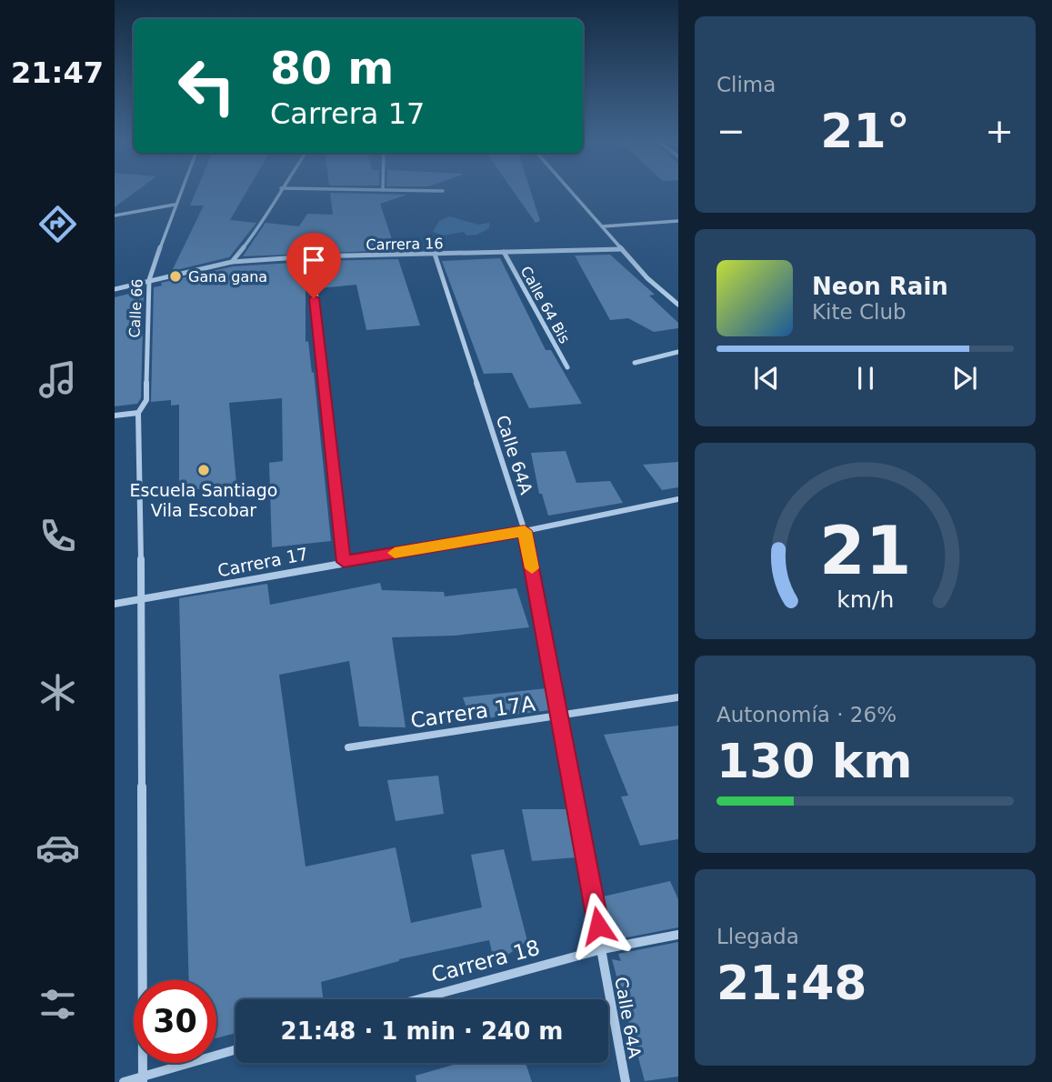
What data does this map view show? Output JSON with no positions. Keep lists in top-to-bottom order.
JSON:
{
  "streets": {
    "street": [
      "Carrera 16",
      "Calle 64 Bis",
      "Calle 66",
      "Calle 64A",
      "Carrera 17",
      "Carrera 17A",
      "Carrera 18"
    ]
  },
  "crossings": [
    ["Carrera 16", "Calle 64 Bis"],
    ["Carrera 16", "Calle 66"],
    ["Carrera 16", "Calle 64A"],
    ["Calle 64A", "Carrera 17"],
    ["Calle 64A", "Carrera 17A"],
    ["Calle 64A", "Carrera 18"]
  ],
  "places": ["Gana gana", "Escuela Santiago Vila Escobar"],
  "page": {
    "tabs": "21:47",
    "tile": [
      "Clima",
      ["Autonomía · 26%", "130 km"],
      ["Llegada", "21:48"]
    ],
    "turn": ["80 m", "Carrera 17"],
    "heat": ["−", "21°", "+"],
    "song": ["Neon Rain", "Kite Club"],
    "limit": "30",
    "trip": "21:48 · 1 min · 240 m",
    "gauge": ["21", "km/h"]
  }
}
